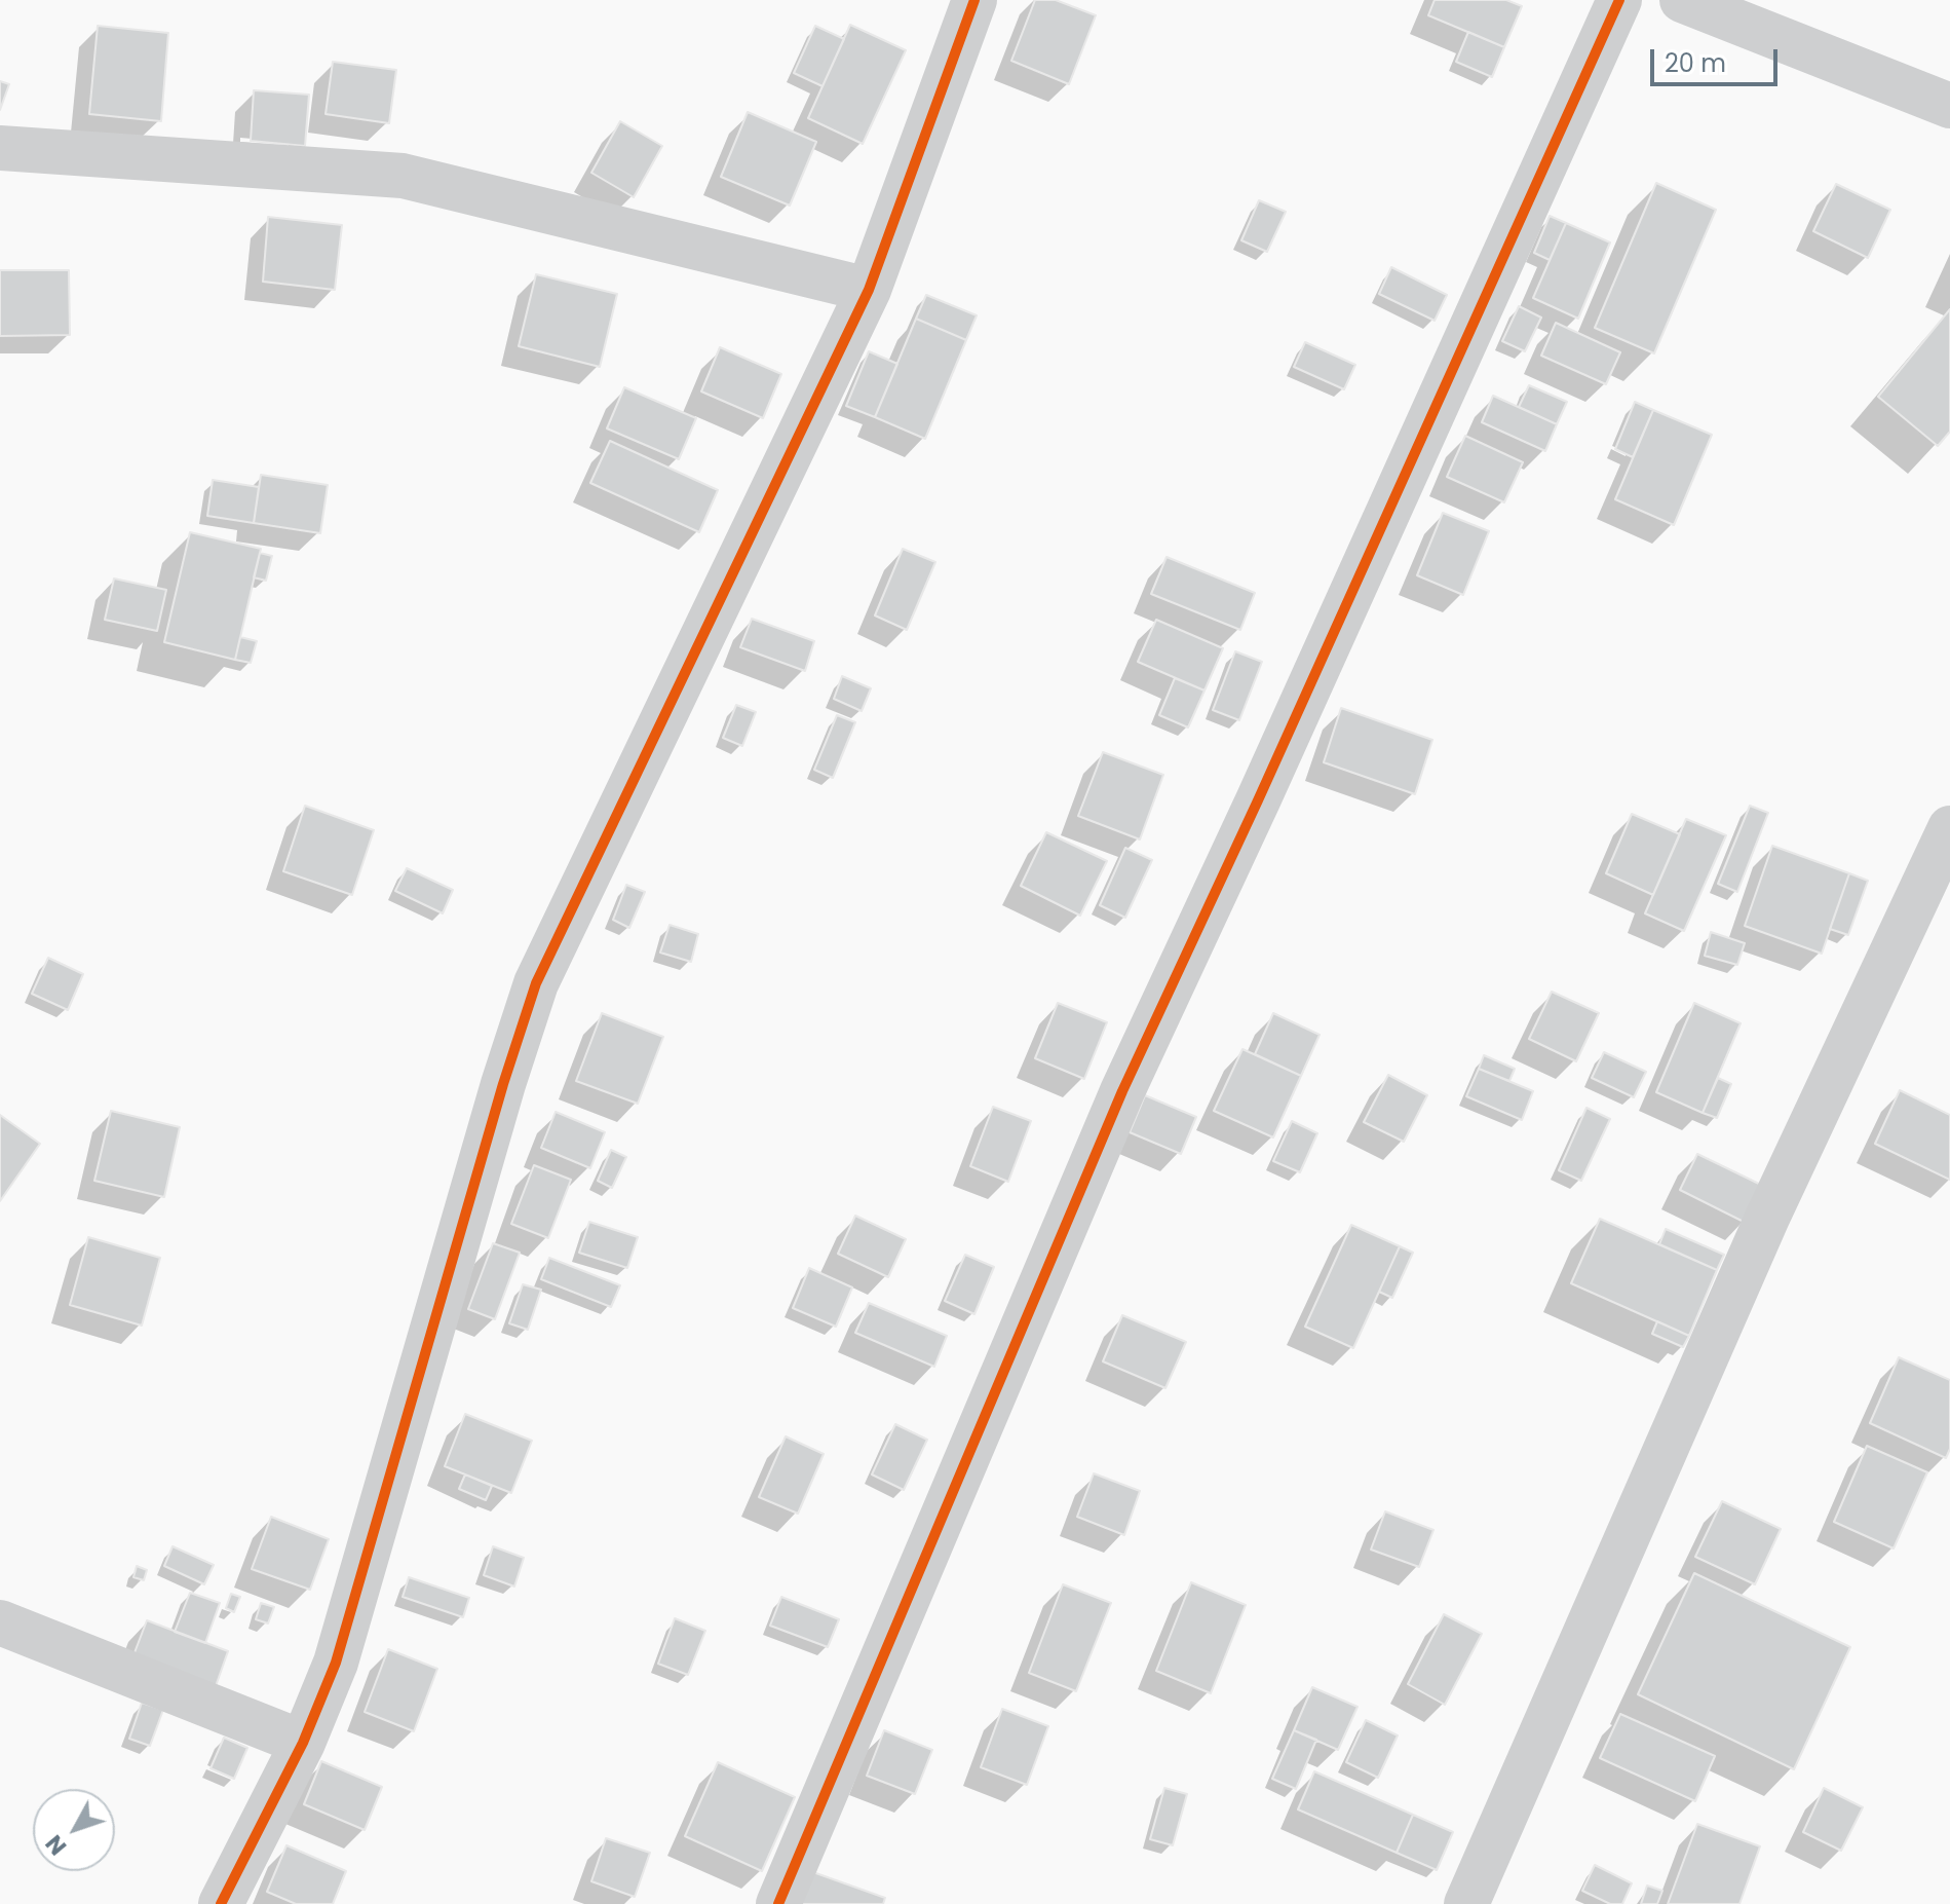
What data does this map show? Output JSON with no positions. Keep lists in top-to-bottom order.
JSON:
{
  "scale_bar": "20 m",
  "north": "bottom left"
}
